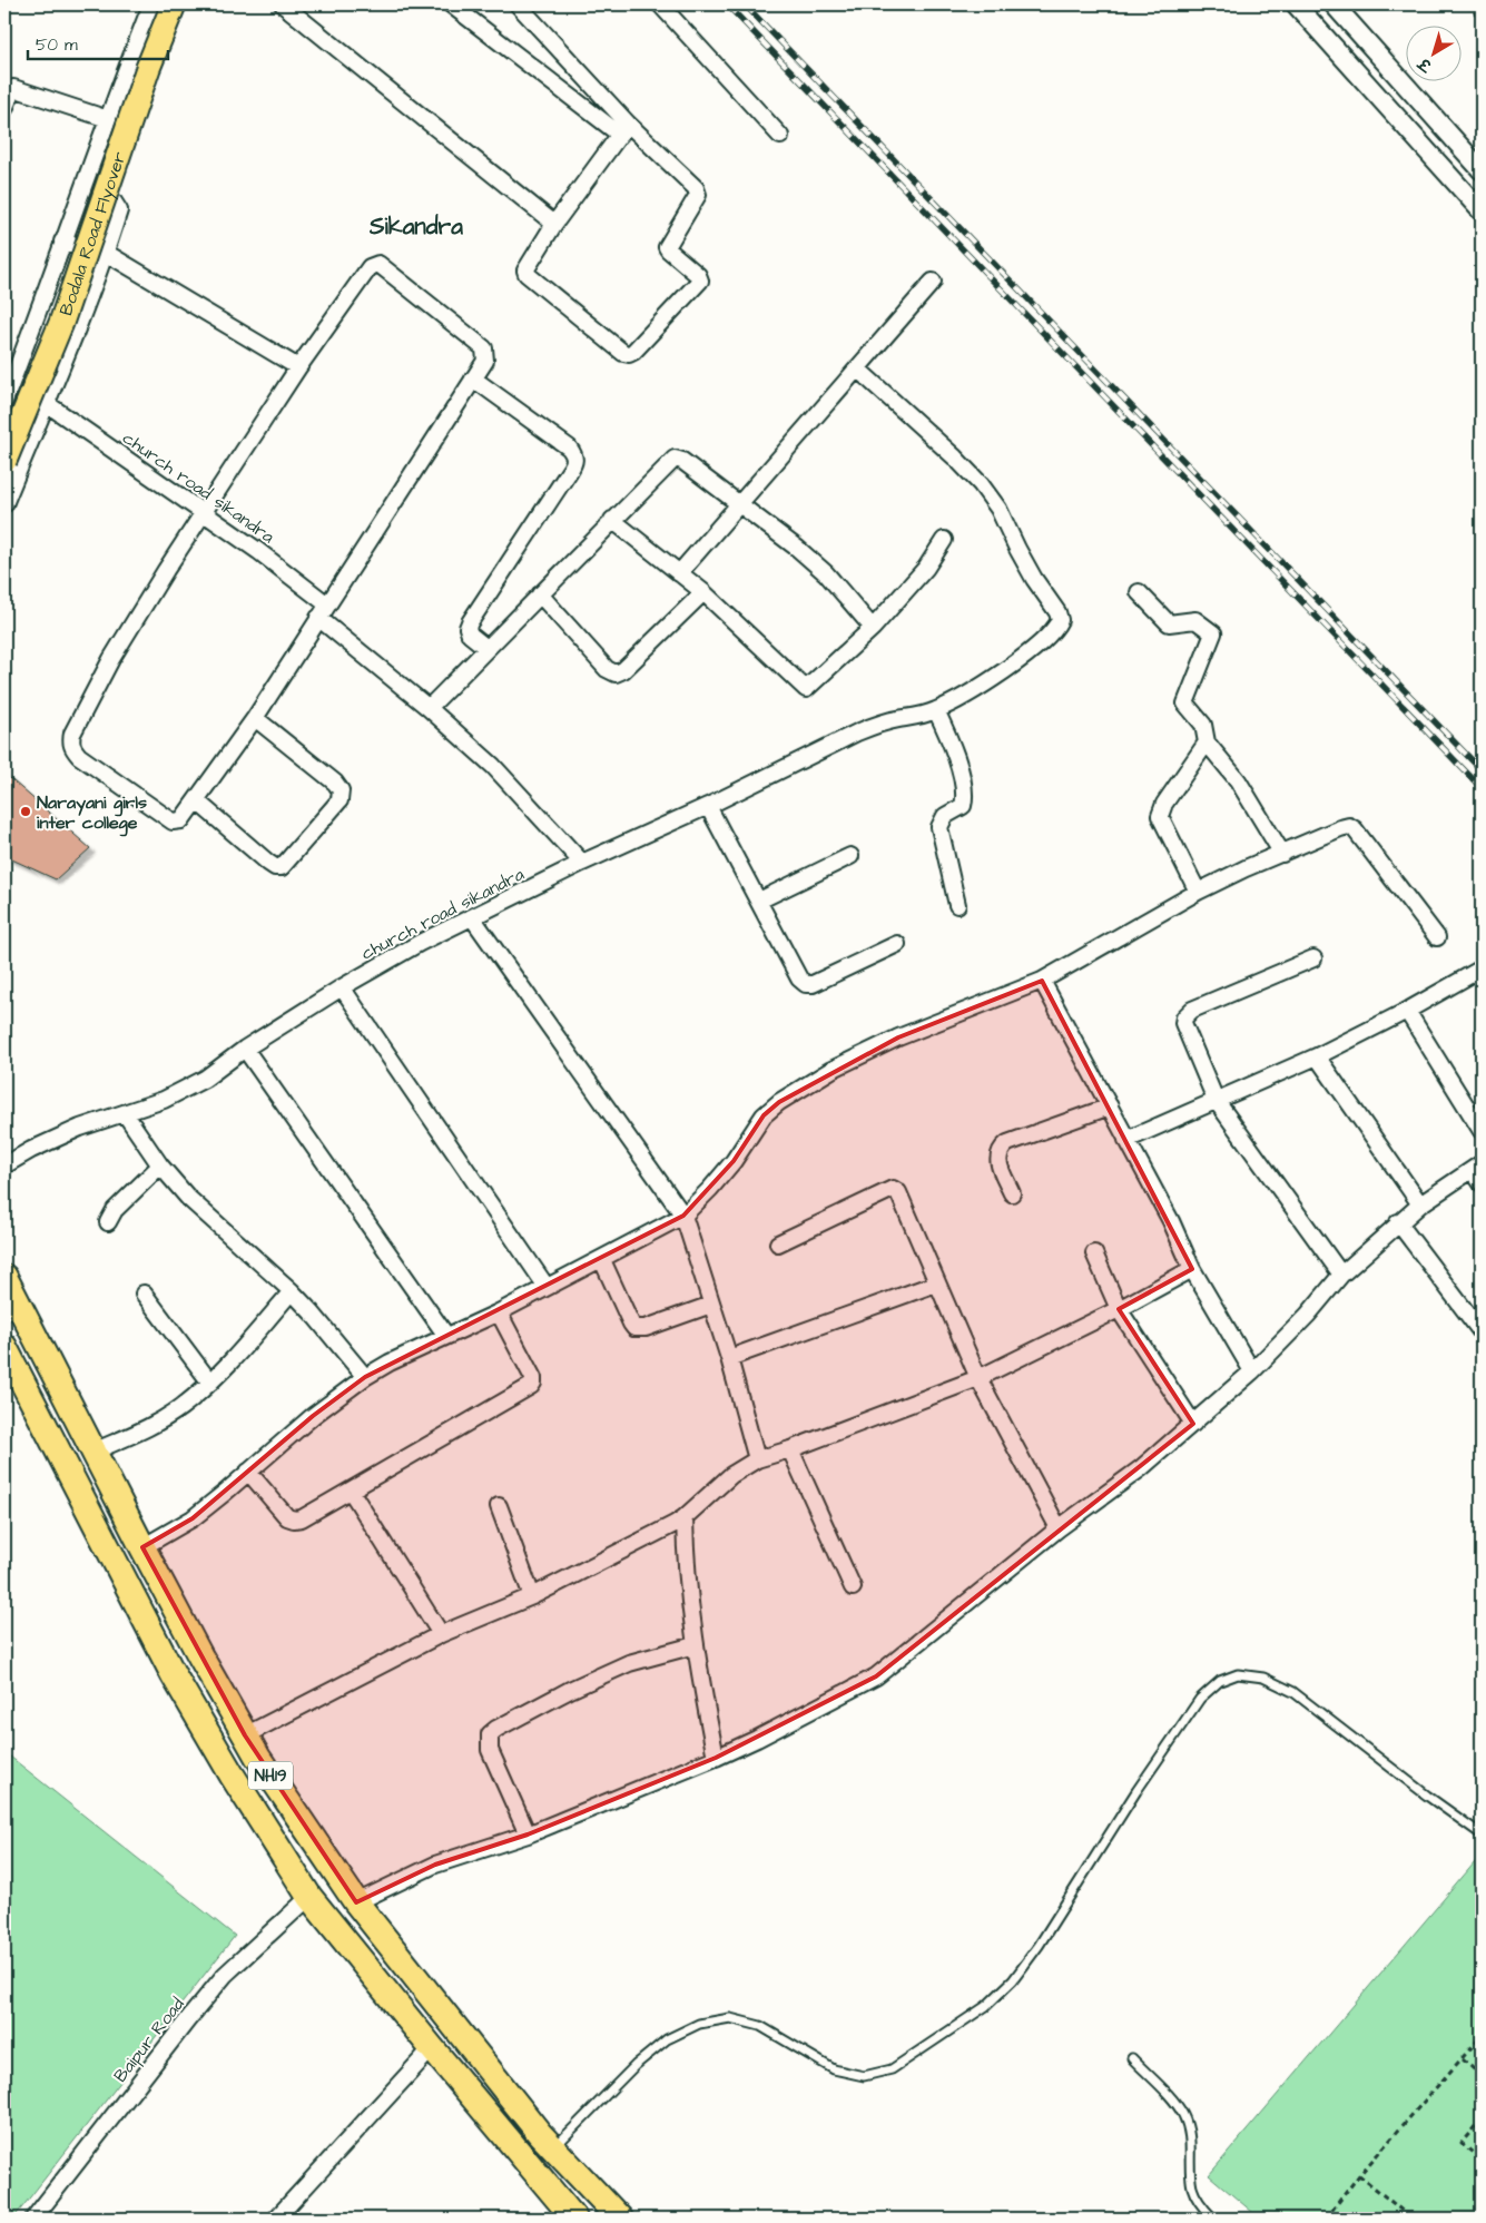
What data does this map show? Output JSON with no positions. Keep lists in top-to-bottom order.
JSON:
{
  "streets": {
    "highway": ["NH19"],
    "main road": ["Bodala Road Flyover"],
    "street": ["church road sikandra", "Baipur Road"]
  },
  "crossings": [
    ["NH19", "Baipur Road"]
  ],
  "districts": ["Sikandra"],
  "places": ["Narayani girls inter college"],
  "scale_bar": "50 m",
  "north": "bottom left"
}
